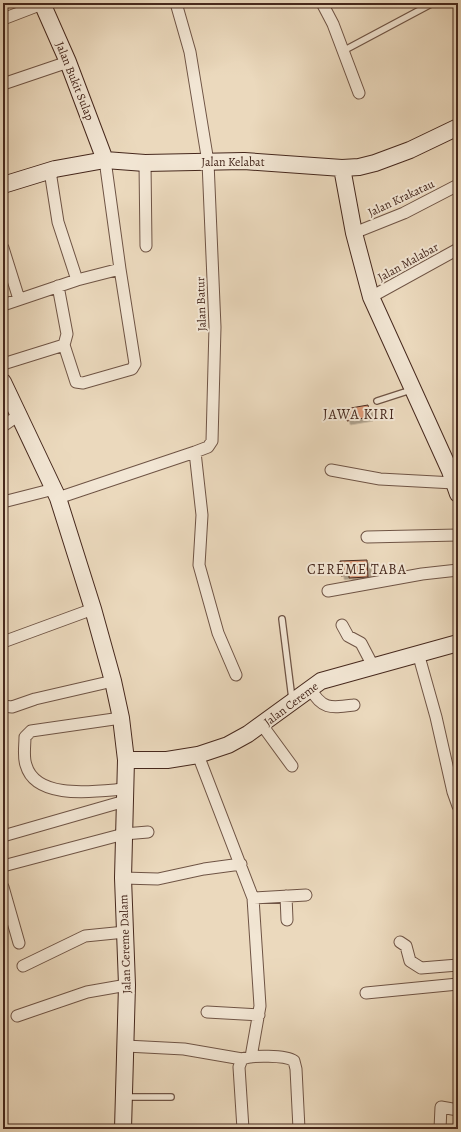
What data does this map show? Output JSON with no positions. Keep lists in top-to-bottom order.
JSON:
{
  "streets": {
    "street": [
      "Jalan Bukit Sulap",
      "Jalan Kelabat",
      "Jalan Krakatau",
      "Jalan Malabar",
      "Jalan Batur",
      "Jalan Cereme",
      "Jalan Cereme Dalam"
    ]
  },
  "crossings": [
    ["Jalan Bukit Sulap", "Jalan Kelabat"],
    ["Jalan Kelabat", "Jalan Batur"],
    ["Jalan Batur", "Jalan Cereme Dalam"],
    ["Jalan Cereme", "Jalan Cereme Dalam"]
  ],
  "districts": ["JAWA KIRI", "CEREME TABA"]
}
